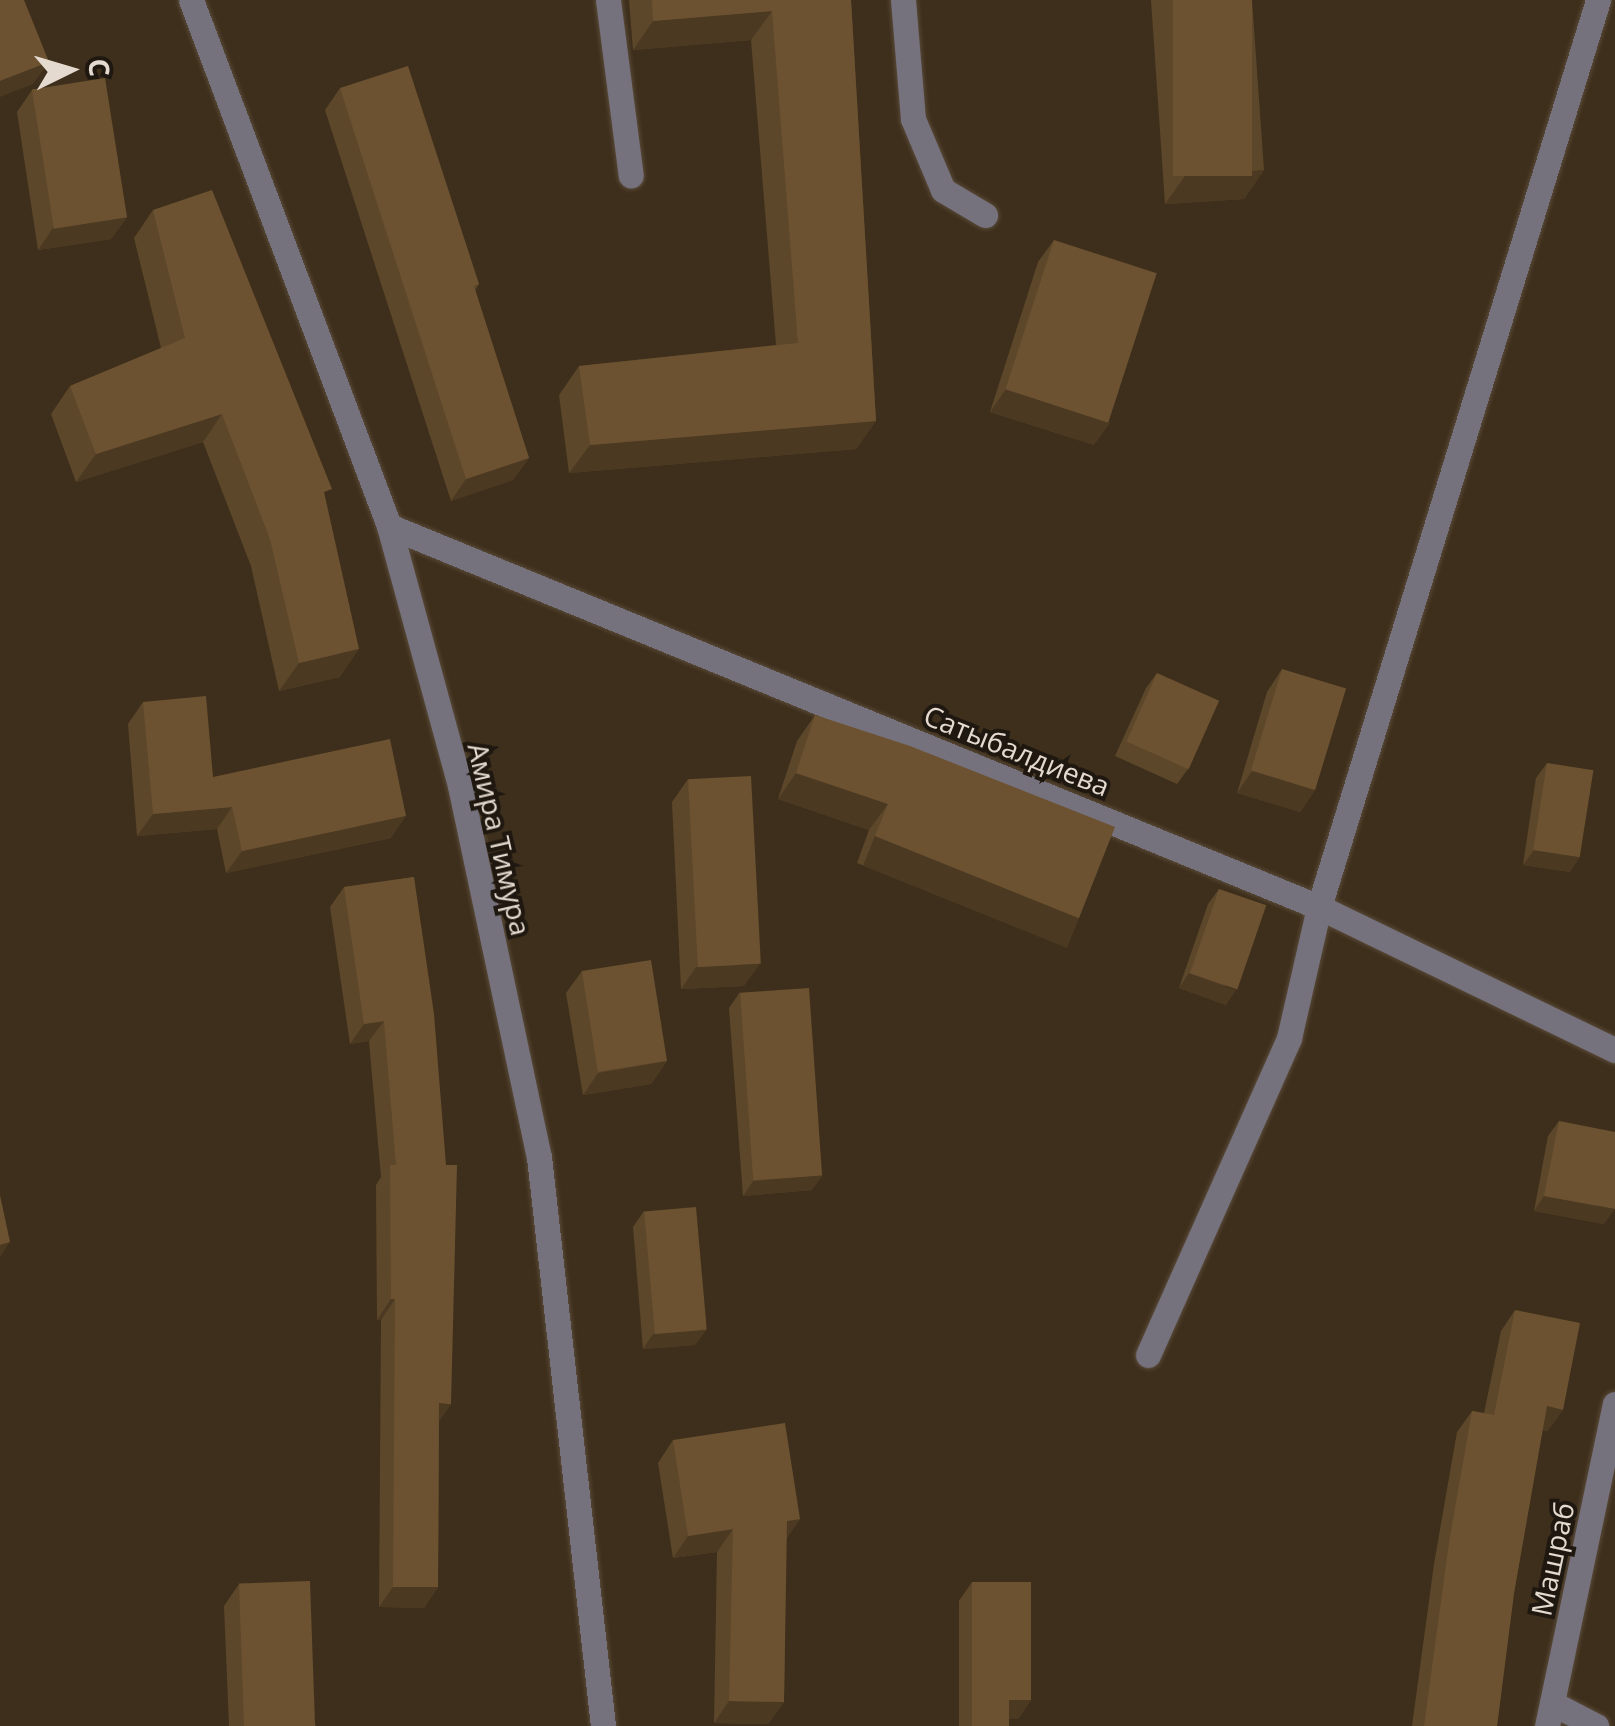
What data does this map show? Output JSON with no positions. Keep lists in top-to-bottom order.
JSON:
{
  "streets": {
    "street": ["Сатыбалдиева", "Амира Тимура", "Машраб"]
  },
  "crossings": [
    ["Сатыбалдиева", "Амира Тимура"]
  ],
  "north": "right"
}
